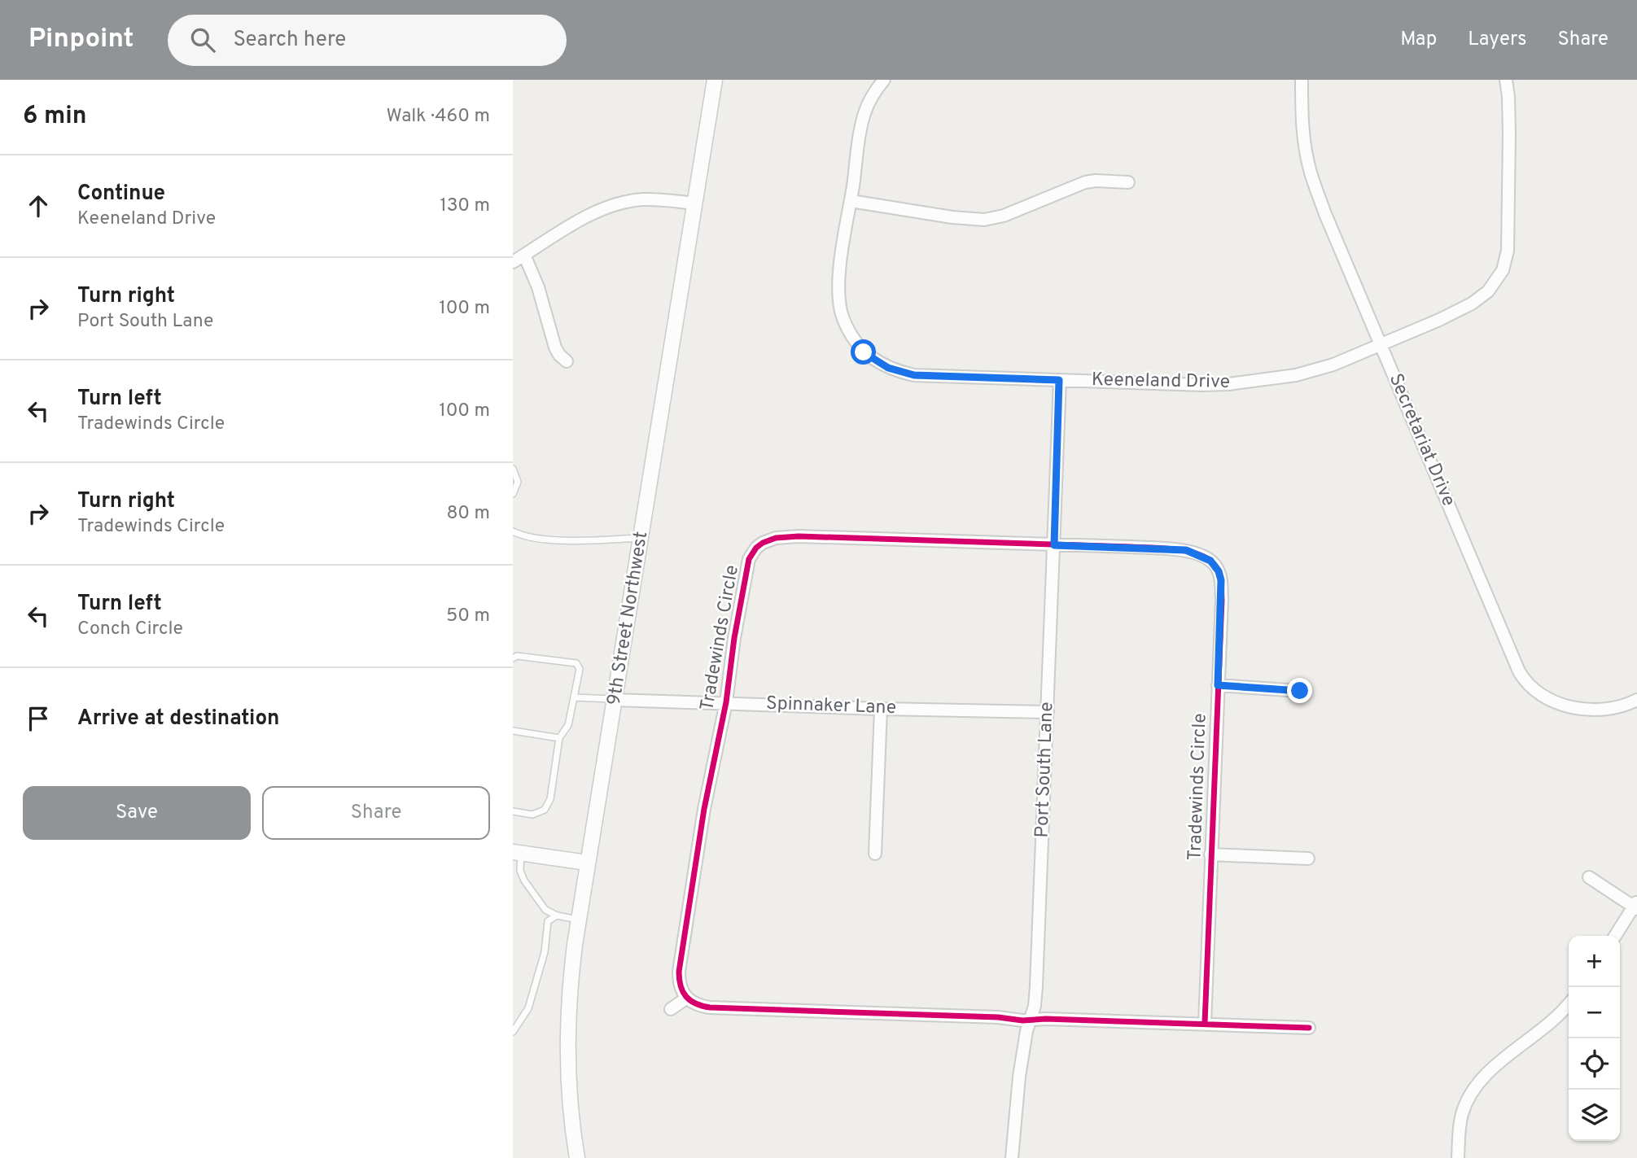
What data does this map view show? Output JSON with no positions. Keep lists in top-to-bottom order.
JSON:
{
  "streets": {
    "street": [
      "Keeneland Drive",
      "Secretariat Drive",
      "9th Street Northwest",
      "Tradewinds Circle",
      "Spinnaker Lane",
      "Port South Lane"
    ]
  },
  "crossings": [
    ["Keeneland Drive", "Secretariat Drive"],
    ["Keeneland Drive", "Port South Lane"],
    ["9th Street Northwest", "Spinnaker Lane"],
    ["Tradewinds Circle", "Spinnaker Lane"],
    ["Tradewinds Circle", "Port South Lane"],
    ["Spinnaker Lane", "Port South Lane"]
  ],
  "page": {
    "header": "Pinpoint",
    "search": "Search here",
    "nav": ["Map", "Layers", "Share"],
    "heading": ["6 min", "Walk · 460 m"],
    "list": [
      ["Continue", "Keeneland Drive", "130 m"],
      ["Turn right", "Port South Lane", "100 m"],
      ["Turn left", "Tradewinds Circle", "100 m"],
      ["Turn right", "Tradewinds Circle", "80 m"],
      ["Turn left", "Conch Circle", "50 m"],
      "Arrive at destination"
    ],
    "buttons": ["Save", "Share"],
    "map_buttons": ["+", "−"]
  }
}
